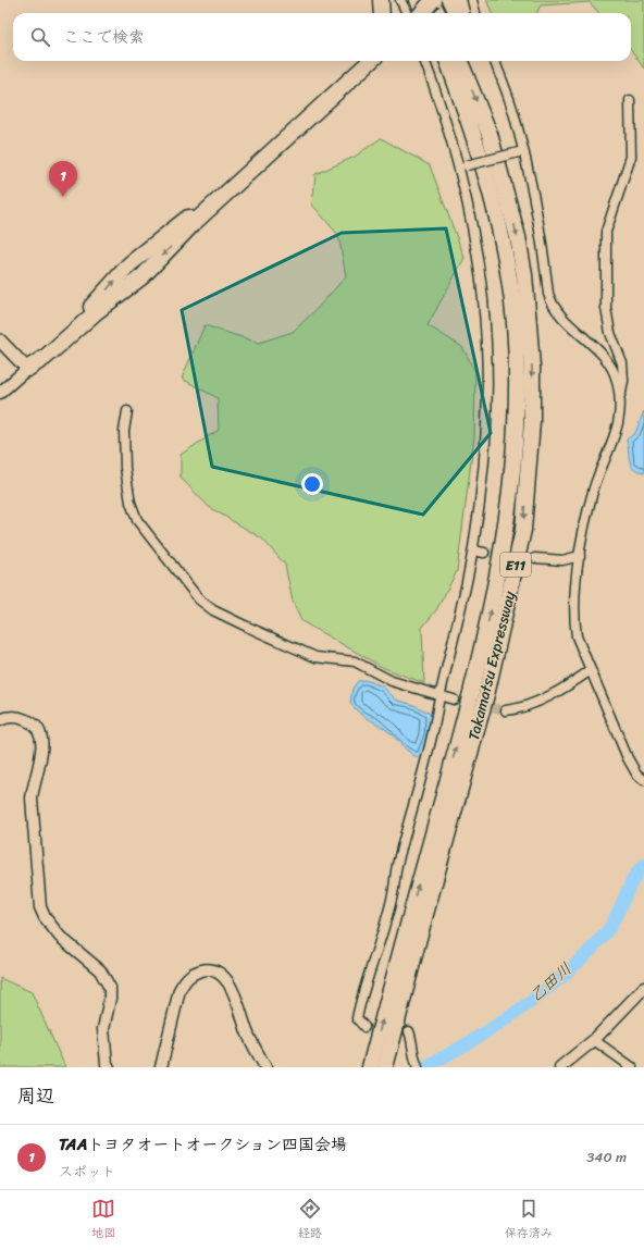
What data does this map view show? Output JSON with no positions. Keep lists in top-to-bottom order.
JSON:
{
  "streets": {
    "highway": ["E11", "Takamatsu Expressway"]
  },
  "water": ["乙田川"],
  "page": {
    "search": "ここで検索",
    "pins": "1",
    "heading": "周辺",
    "list": [
      {
        "mark": "1",
        "name": "TAAトヨタオートオークション四国会場",
        "note": "スポット",
        "value": "340 m"
      }
    ],
    "nav": ["地図", "経路", "保存済み"]
  }
}
